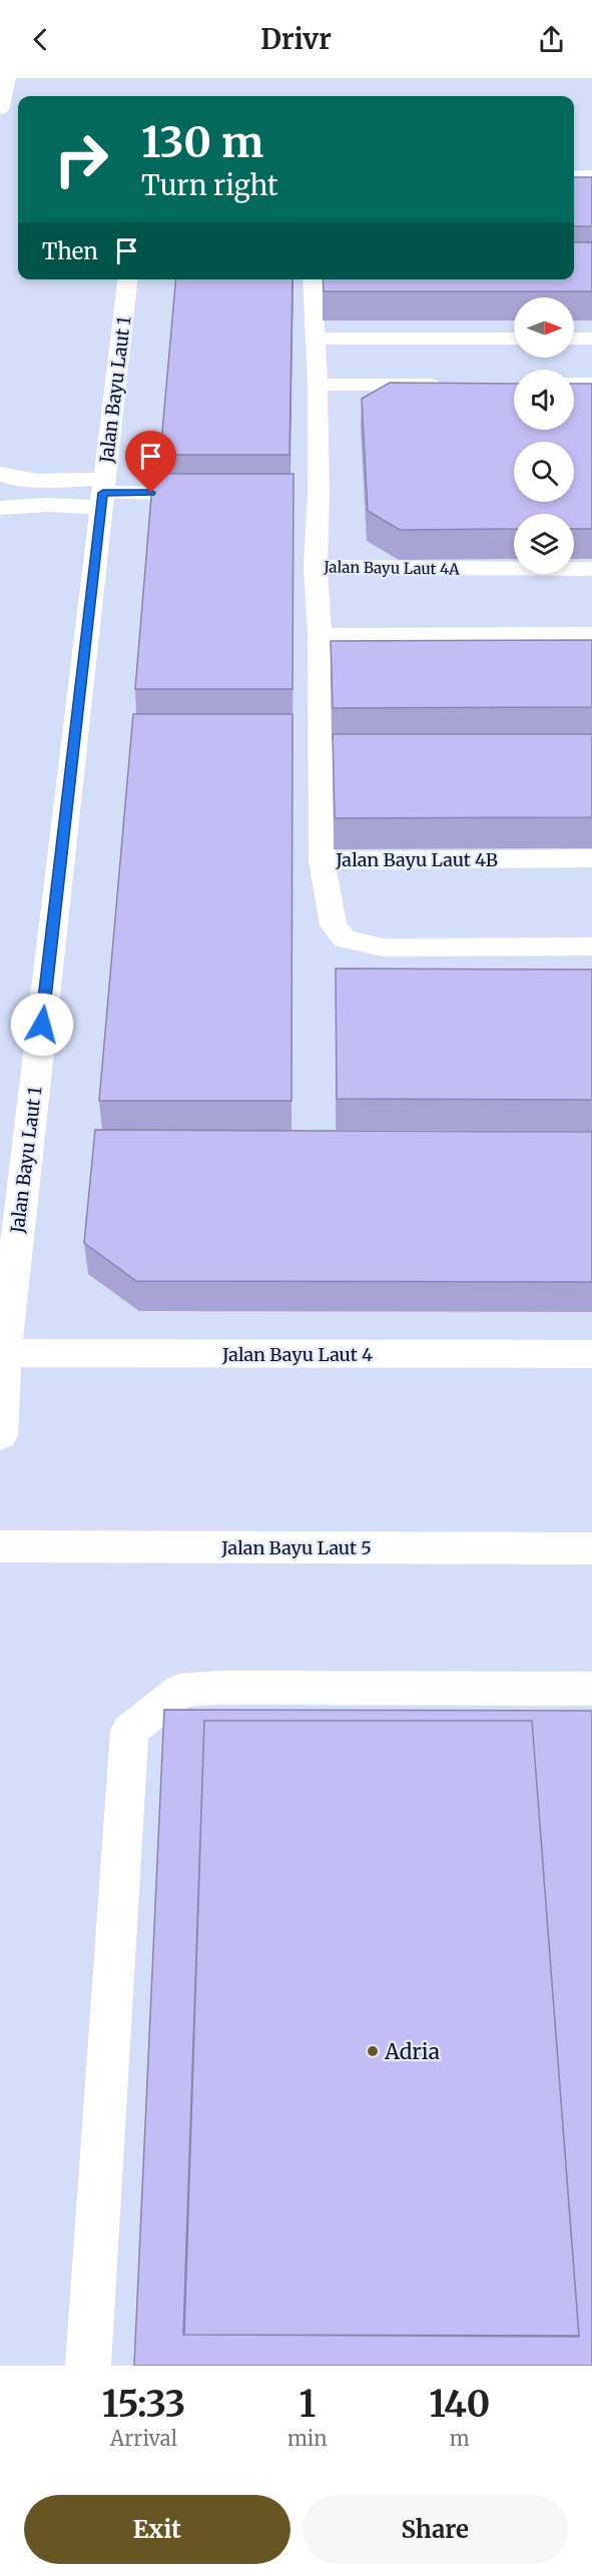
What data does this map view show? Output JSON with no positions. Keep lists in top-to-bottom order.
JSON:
{
  "streets": {
    "street": ["Jalan Bayu Laut 1", "Jalan Bayu Laut 4", "Jalan Bayu Laut 5"],
    "lane": ["Jalan Bayu Laut 4A", "Jalan Bayu Laut 4B"]
  },
  "crossings": [
    ["Jalan Bayu Laut 1", "Jalan Bayu Laut 4"],
    ["Jalan Bayu Laut 4A", "Jalan Bayu Laut 4B"]
  ],
  "places": ["Adria"],
  "north": "right",
  "page": {
    "header": "Drivr",
    "turn": ["130 m", "Turn right"],
    "then": "Then",
    "eta": [
      "15:33",
      "Arrival",
      "1",
      "min",
      "140",
      "m"
    ],
    "buttons": ["Exit", "Share"]
  }
}
